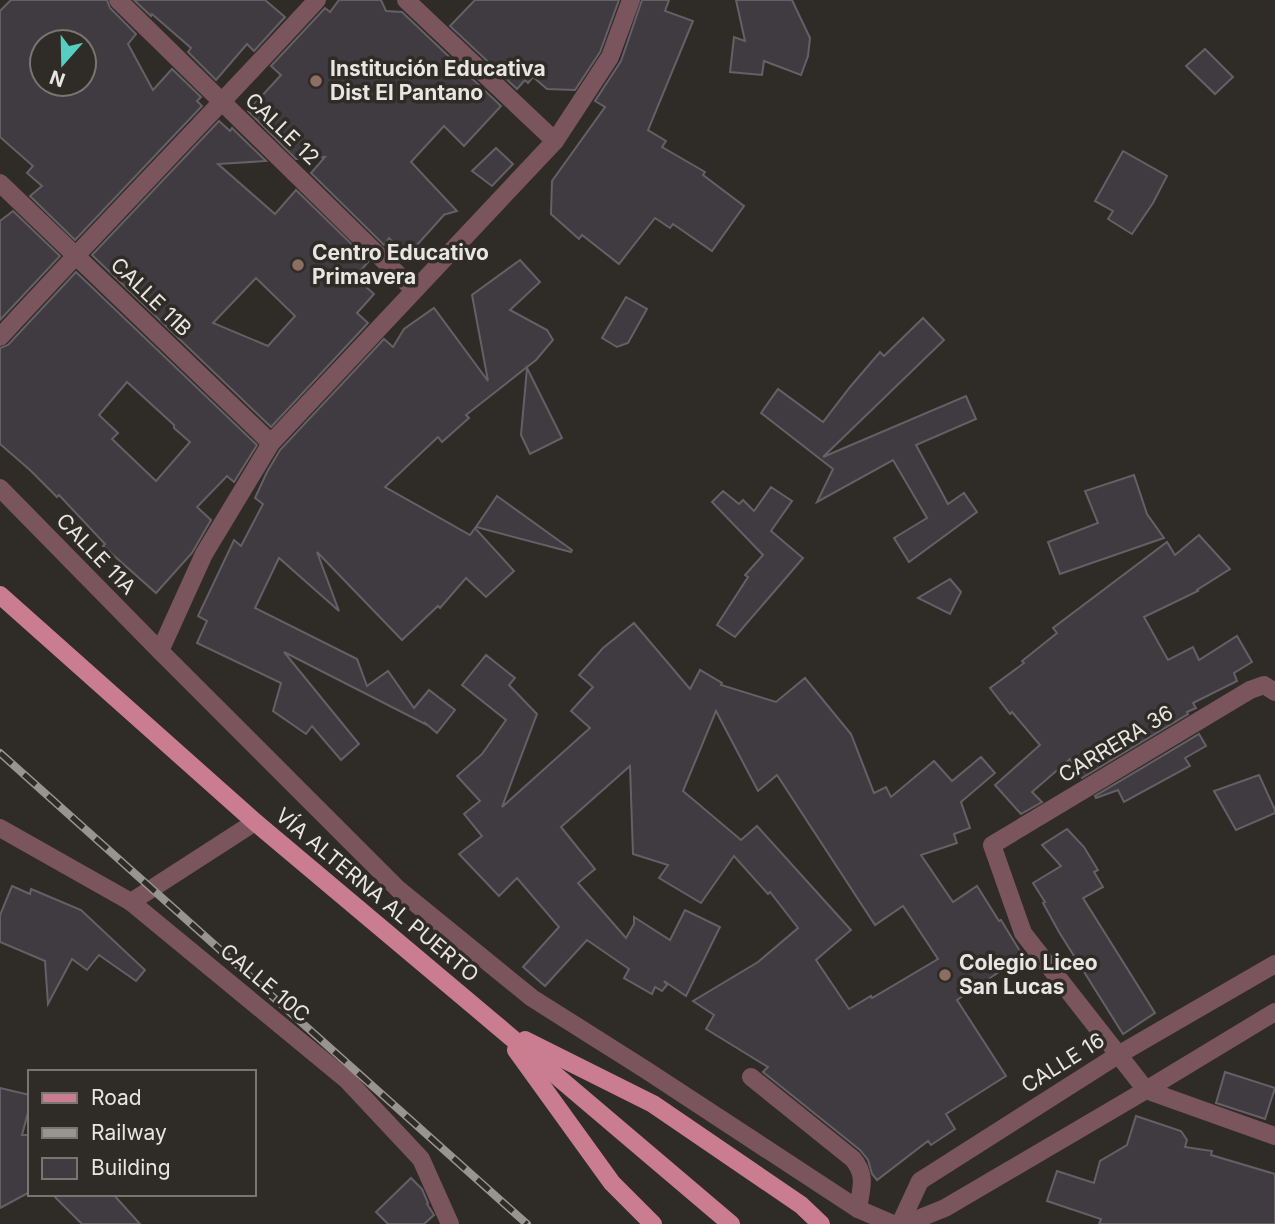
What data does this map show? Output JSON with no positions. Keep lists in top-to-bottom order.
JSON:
{
  "streets": {
    "main road": ["VÍA ALTERNA AL PUERTO"],
    "street": [
      "CALLE 12",
      "CALLE 11B",
      "CALLE 11A",
      "CARRERA 36",
      "CALLE 10C",
      "CALLE 16"
    ]
  },
  "crossings": [
    ["CARRERA 36", "CALLE 16"]
  ],
  "places": ["Institución Educativa Dist El Pantano", "Centro Educativo Primavera", "Colegio Liceo San Lucas"],
  "legend": ["Road", "Railway", "Building"],
  "north": "bottom"
}
